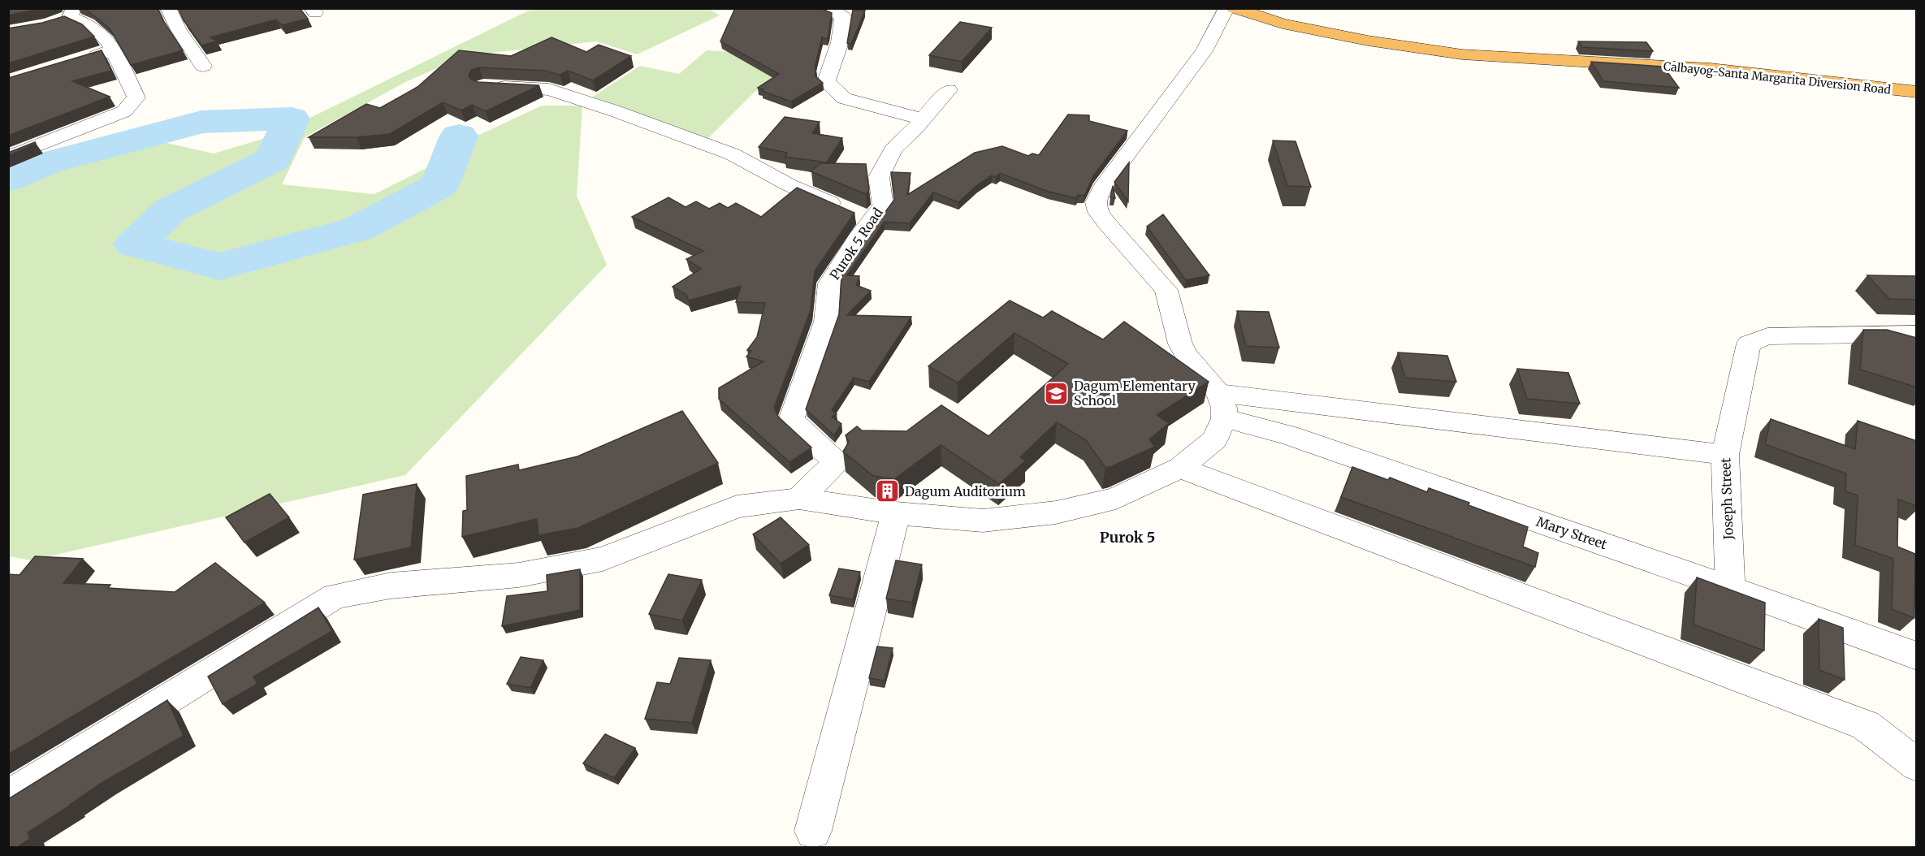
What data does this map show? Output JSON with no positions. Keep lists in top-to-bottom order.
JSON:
{
  "streets": {
    "highway": ["Calbayog-Santa Margarita Diversion Road"],
    "street": ["Purok 5 Road", "Joseph Street", "Mary Street"]
  },
  "crossings": [
    ["Joseph Street", "Mary Street"]
  ],
  "districts": ["Purok 5"],
  "places": {
    "school or university": ["Dagum Elementary School"],
    "building": ["Dagum Auditorium"]
  }
}
